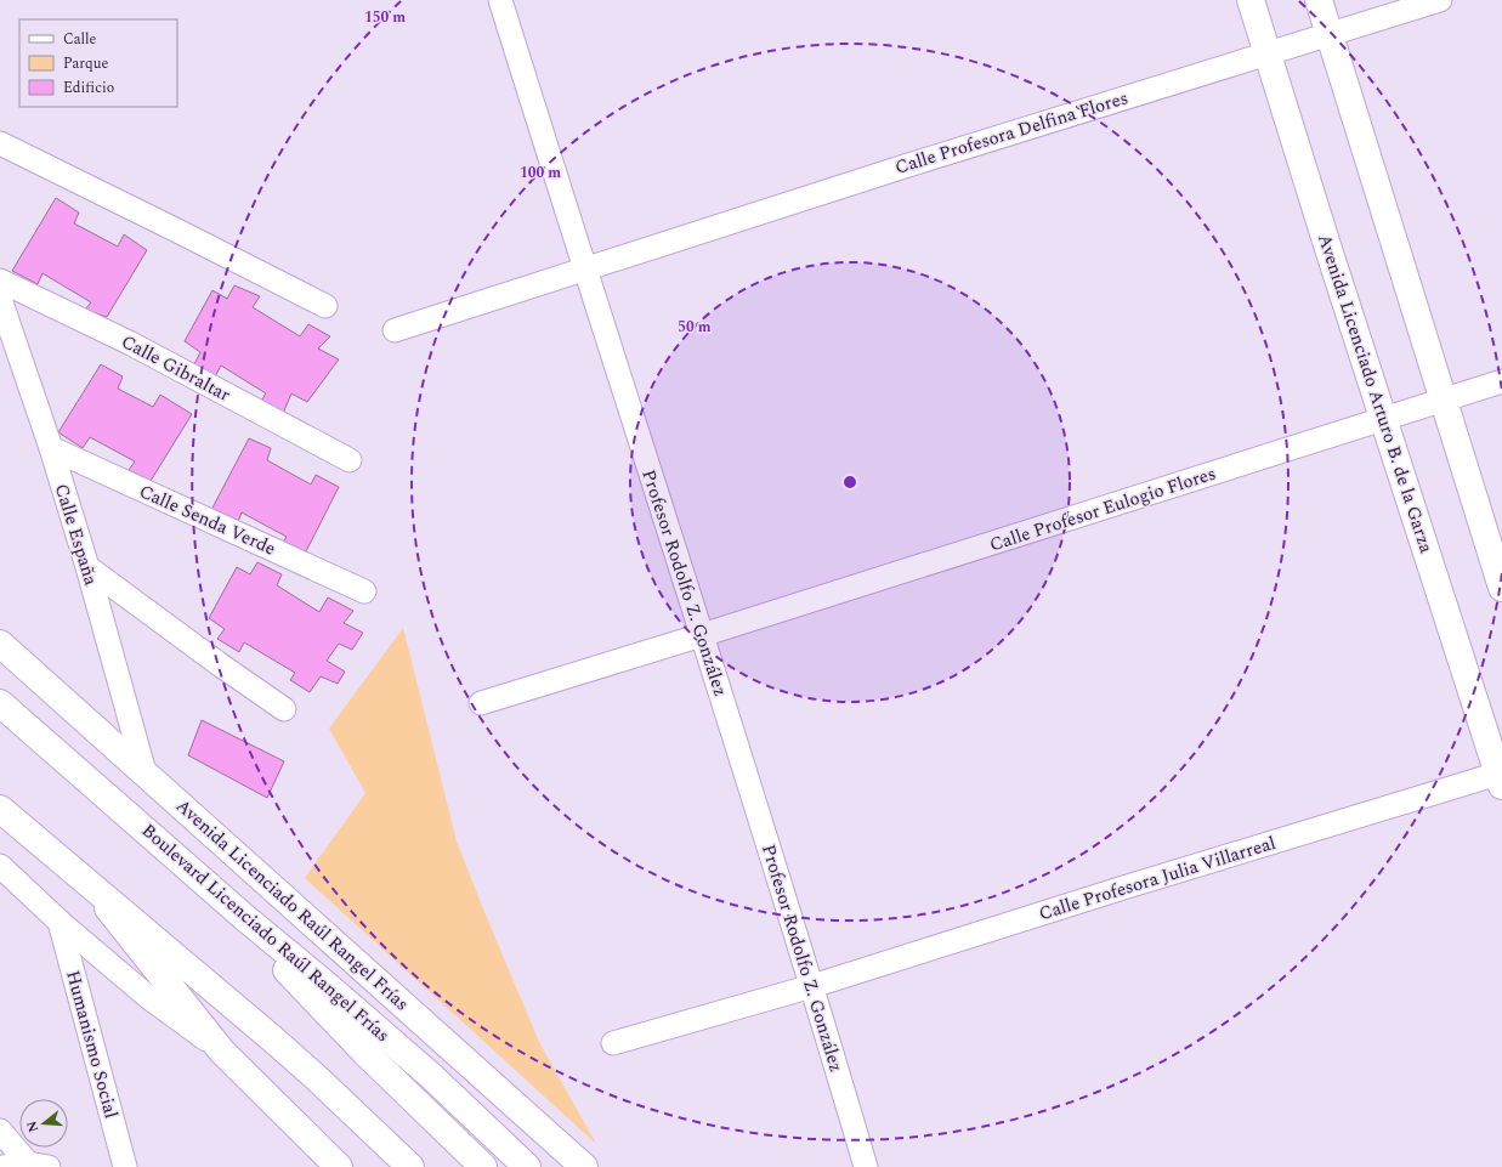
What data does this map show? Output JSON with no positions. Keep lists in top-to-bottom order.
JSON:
{
  "streets": {
    "street": [
      "Calle Profesora Delfina Flores",
      "Calle Gibraltar",
      "Avenida Licenciado Arturo B. de la Garza",
      "Calle Profesor Eulogio Flores",
      "Calle Senda Verde",
      "Calle España",
      "Profesor Rodolfo Z. González",
      "Calle Profesora Julia Villarreal",
      "Avenida Licenciado Raúl Rangel Frías",
      "Boulevard Licenciado Raúl Rangel Frías",
      "Humanismo Social"
    ]
  },
  "crossings": [
    ["Calle Profesora Delfina Flores", "Avenida Licenciado Arturo B. de la Garza"],
    ["Calle Profesora Delfina Flores", "Profesor Rodolfo Z. González"],
    ["Avenida Licenciado Arturo B. de la Garza", "Calle Profesor Eulogio Flores"],
    ["Avenida Licenciado Arturo B. de la Garza", "Calle Profesora Julia Villarreal"],
    ["Calle Profesor Eulogio Flores", "Profesor Rodolfo Z. González"],
    ["Calle Senda Verde", "Calle España"],
    ["Calle España", "Avenida Licenciado Raúl Rangel Frías"],
    ["Profesor Rodolfo Z. González", "Calle Profesora Julia Villarreal"]
  ],
  "legend": ["Calle", "Parque", "Edificio"],
  "north": "left",
  "rings": ["150 m", "100 m", "50 m"]
}
